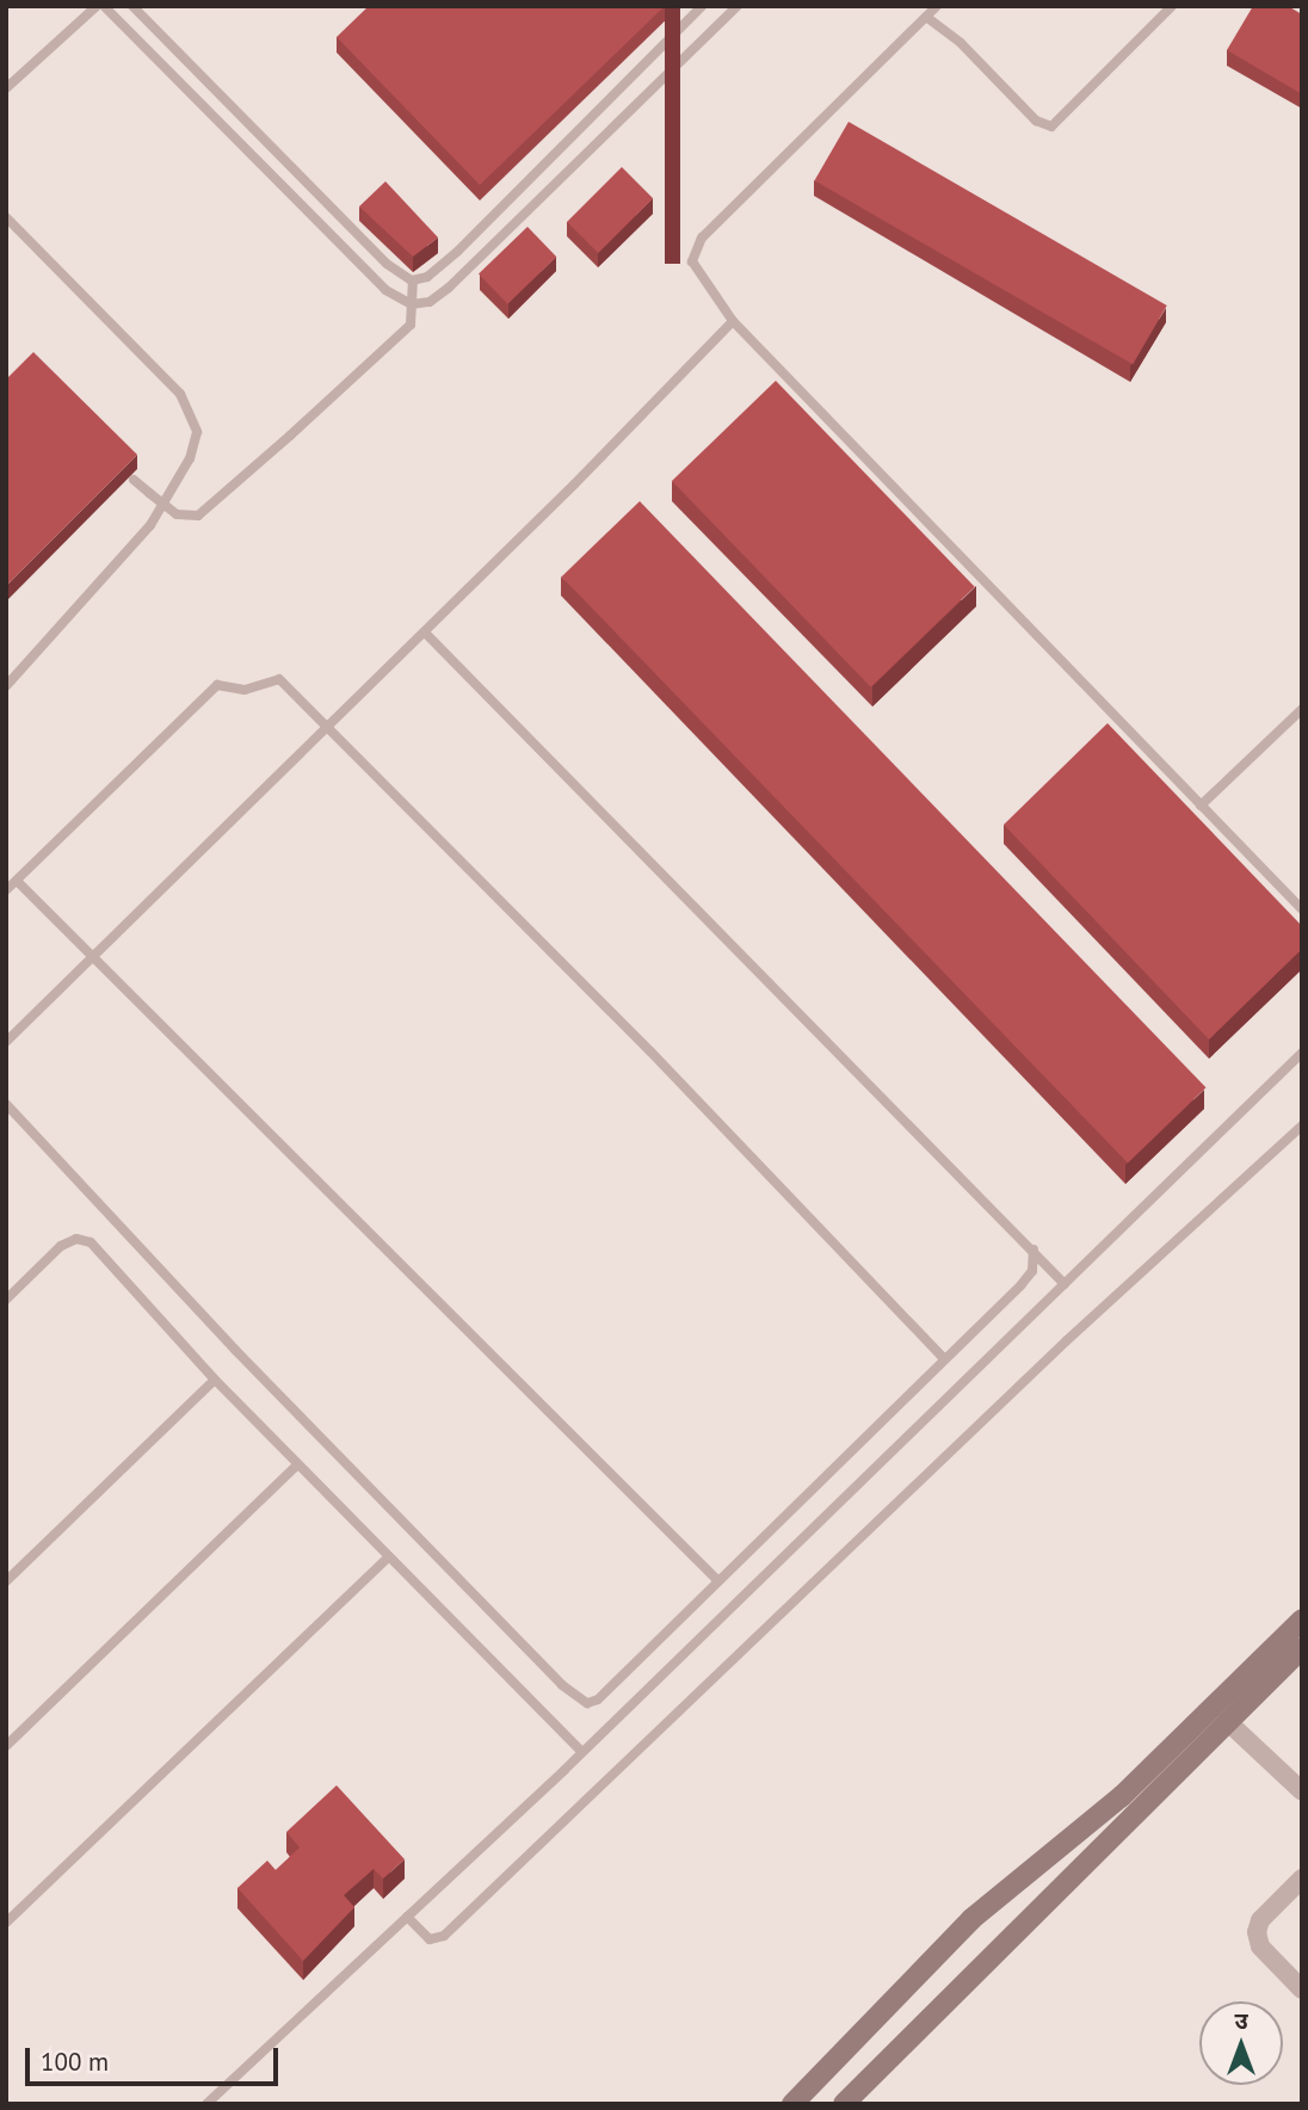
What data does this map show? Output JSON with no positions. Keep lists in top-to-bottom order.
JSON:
{
  "scale_bar": "100 m",
  "north": "top"
}
